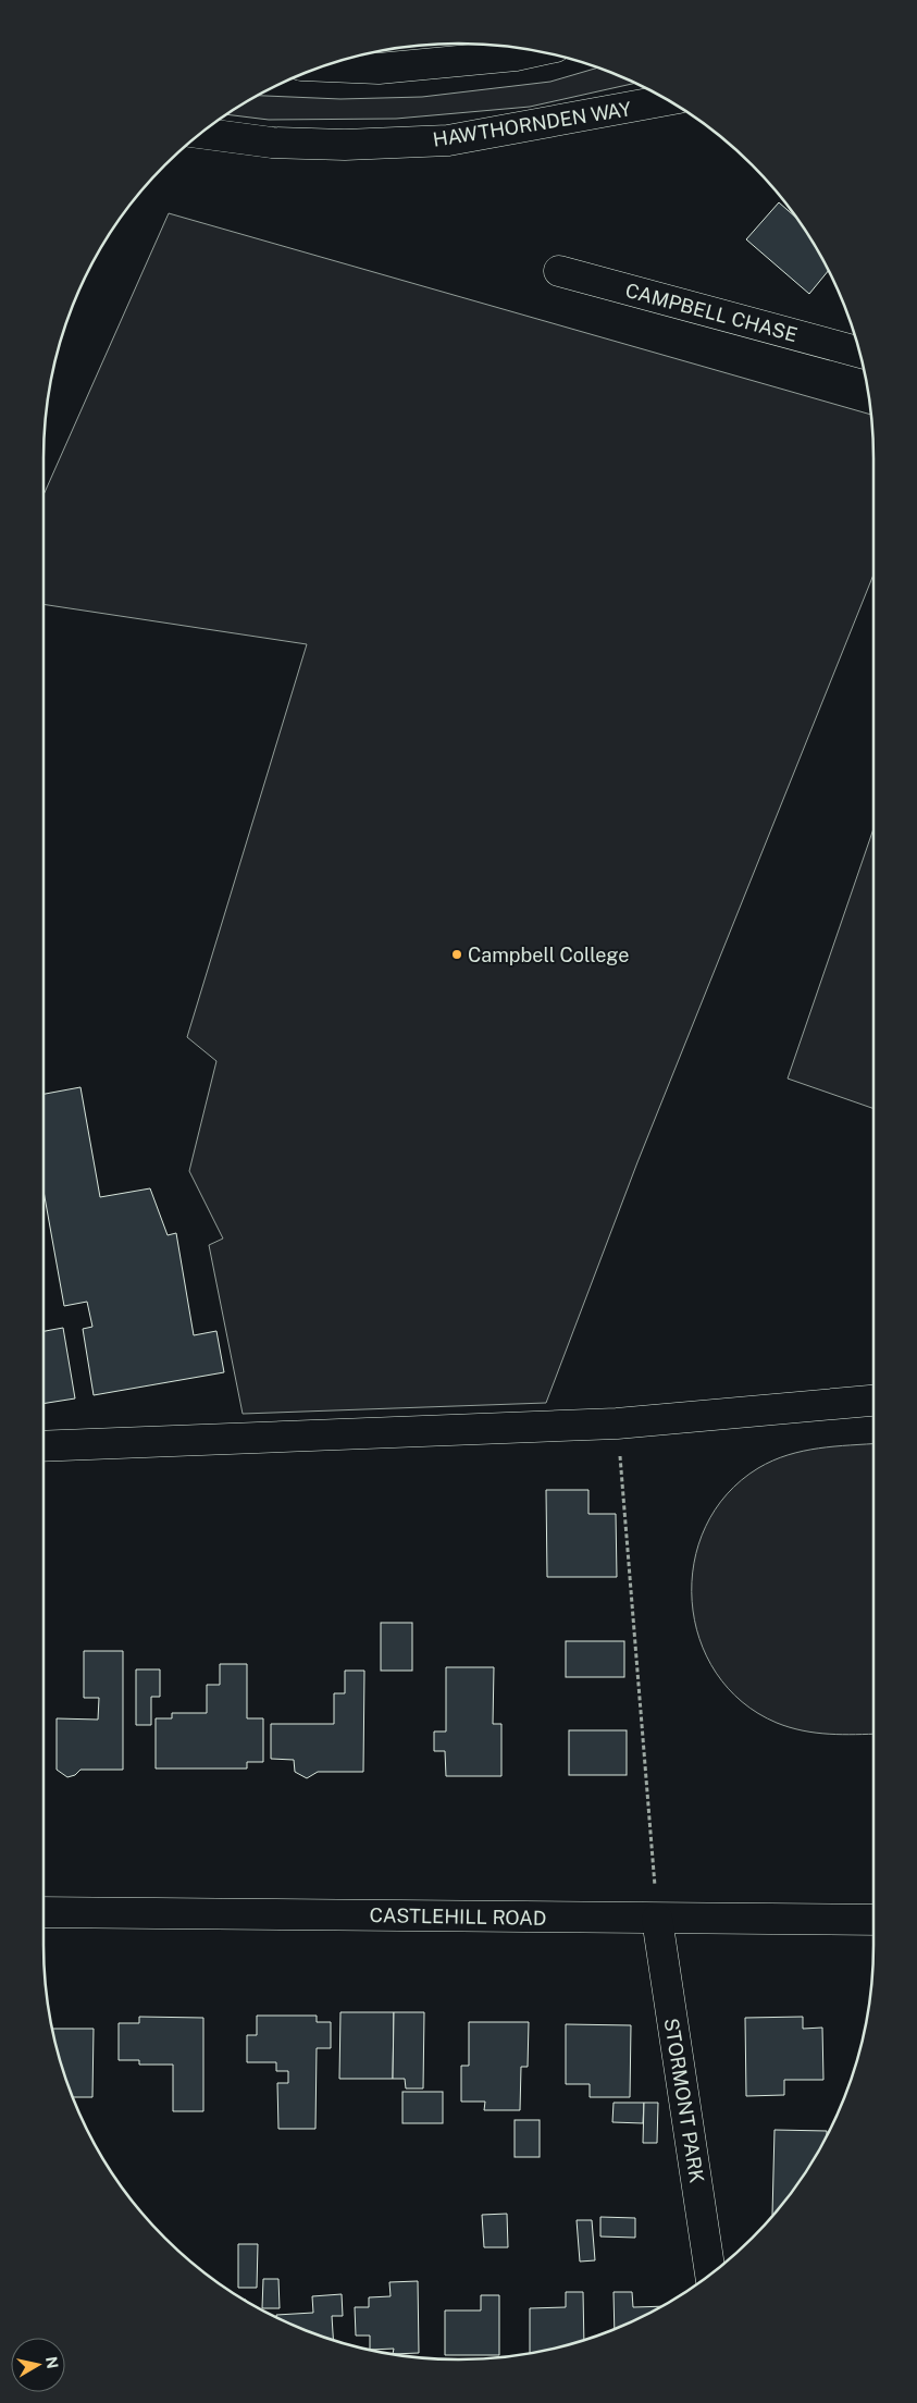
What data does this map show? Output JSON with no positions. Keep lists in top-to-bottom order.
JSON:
{
  "streets": {
    "main road": [
      "HAWTHORNDEN WAY",
      "CAMPBELL CHASE",
      "CASTLEHILL ROAD",
      "STORMONT PARK"
    ]
  },
  "crossings": [
    ["CASTLEHILL ROAD", "STORMONT PARK"]
  ],
  "places": ["Campbell College"],
  "north": "right"
}
